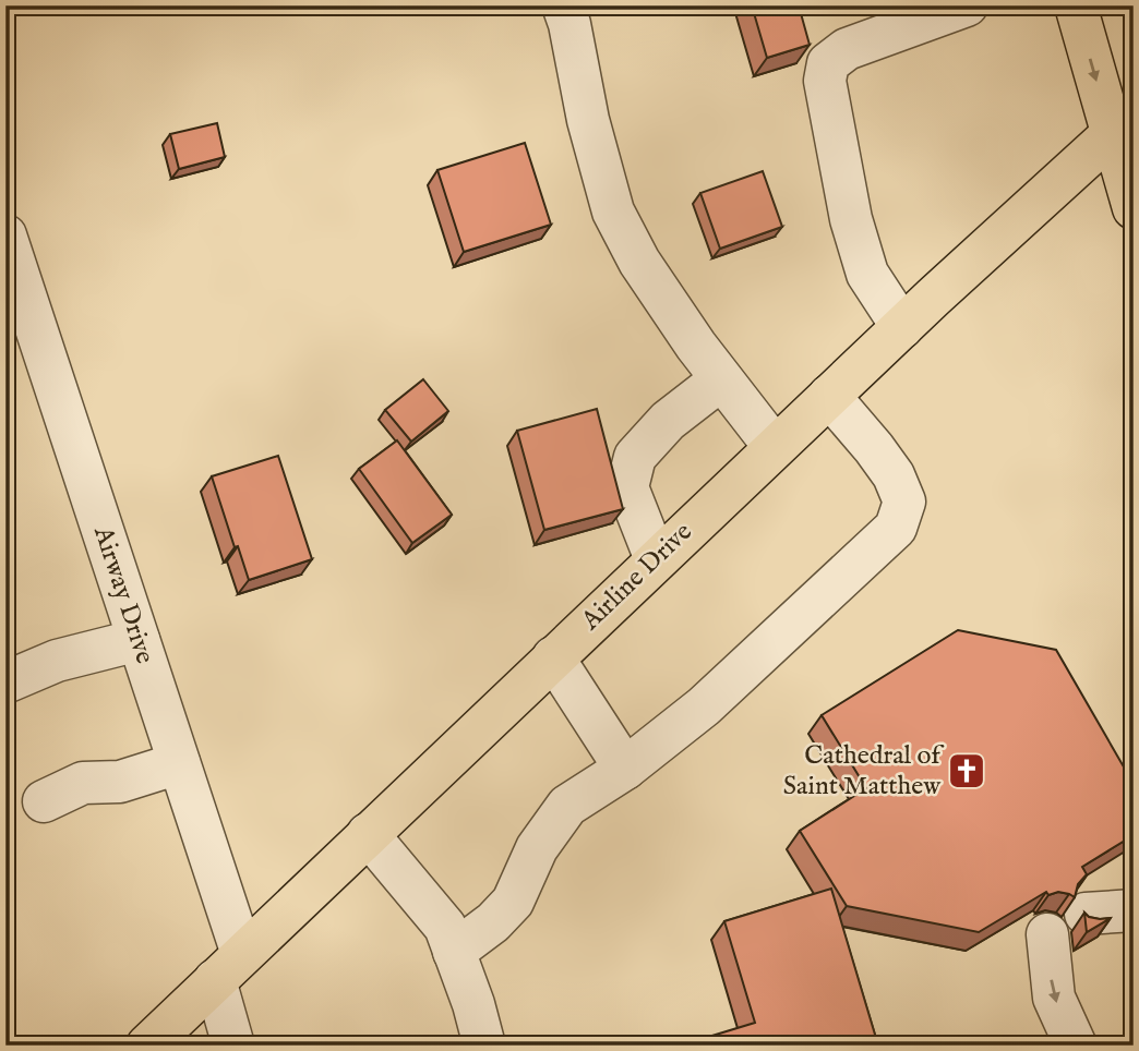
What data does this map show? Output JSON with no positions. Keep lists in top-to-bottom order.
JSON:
{
  "streets": {
    "main road": ["Airline Drive"],
    "street": ["Airway Drive"]
  },
  "crossings": [
    ["Airline Drive", "Airway Drive"]
  ],
  "places": {
    "church": ["Cathedral of Saint Matthew"]
  }
}
